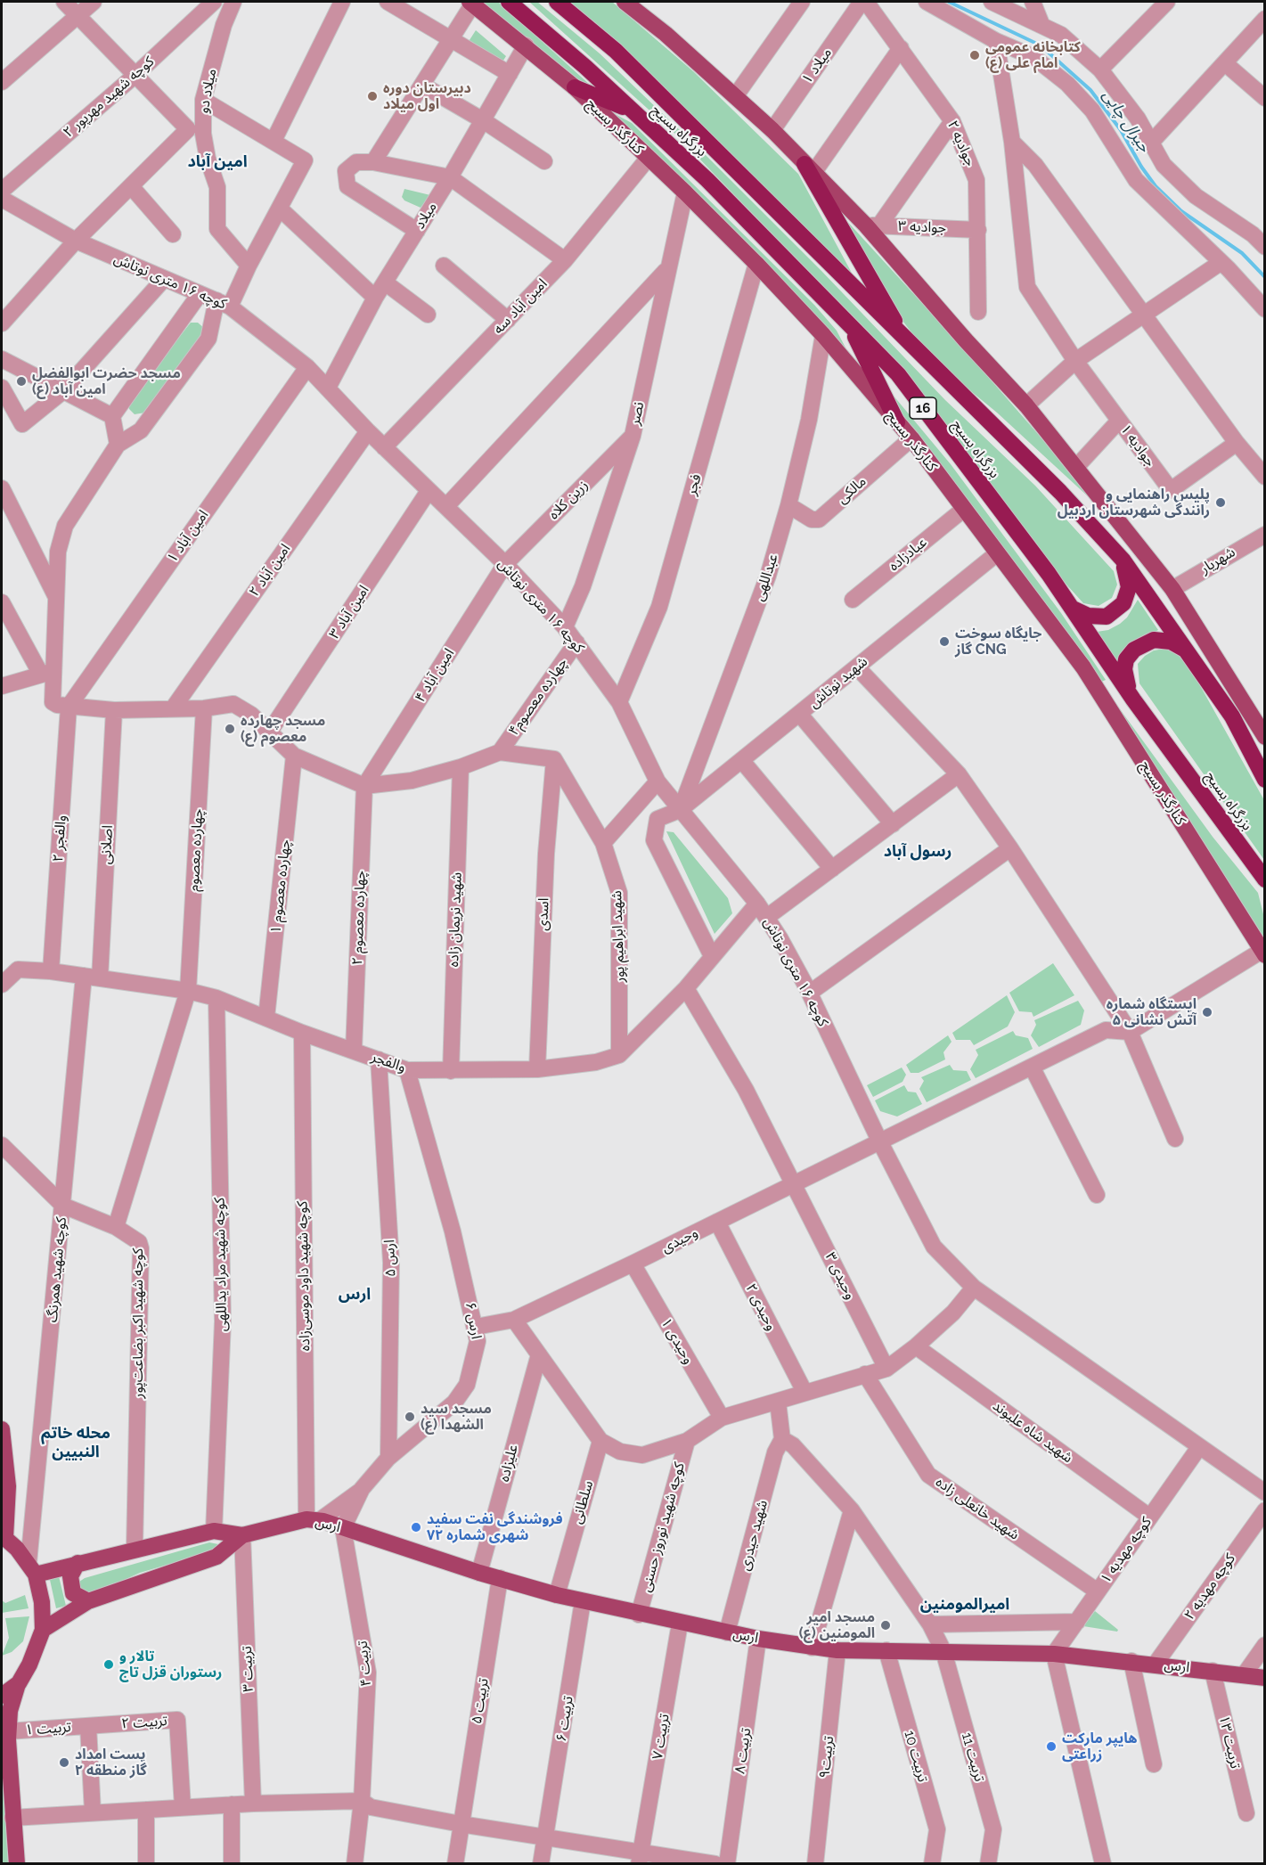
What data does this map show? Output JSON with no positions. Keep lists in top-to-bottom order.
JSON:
{
  "streets": {
    "highway": ["بزرگراه بسیج", "16"],
    "main road": ["کنارگذر بسیج", "ارس"],
    "street": [
      "میلاد ۱",
      "میلاد دو",
      "کوچه شهید مهرپور ۲",
      "جوادیه ۲",
      "میلاد",
      "جوادیه ۳",
      "کوچه ۱۶ متری نوتاش",
      "امین آباد سه",
      "نصر",
      "جوادیه ۱",
      "فجر",
      "مالکی",
      "زرین کلاه",
      "۱ امین آباد",
      "عبادزاده",
      "شهریار",
      "۲ امین آباد",
      "عبداللهی",
      "۳ امین آباد",
      "۴ امین آباد",
      "شهید نوتاش",
      "چهارده معصوم۴",
      "والفجر ۲",
      "اصلانی",
      "چهارده معصوم",
      "چهارده معصوم ۱",
      "اسدی",
      "چهارده معصوم ۲",
      "شهید نریمان زاده",
      "شهید ابراهیم پور",
      "والفجر",
      "وحیدی",
      "ارس ۵",
      "کوچه شهید مراد یداللهی",
      "کوچه شهید همرنگ",
      "کوچه شهید داود موسی‌زاده",
      "وحیدی ۳",
      "وحیدی ۲",
      "ارس ۶",
      "کوچه شهید اکبر بضاعت‌پور",
      "وحیدی ۱",
      "شهید شاه علیوند",
      "علیزاده",
      "سلطانی",
      "شهید خانعلی زاده",
      "کوچه شهید نوروز حسنی",
      "شهید حیدری",
      "کوچه مهدیه ۱",
      "کوچه مهدیه ۲",
      "تربیت ۴",
      "تربیت ۳",
      "تربیت ۵",
      "تربیت ۶",
      "تربیت ۲",
      "تربیت ۱",
      "تربیت ۷",
      "تربیت ۱۳",
      "تربیت ۸",
      "تربیت 10",
      "تربیت۹",
      "تربیت 11"
    ]
  },
  "crossings": [
    ["کنارگذر بسیج", "میلاد"],
    ["کنارگذر بسیج", "امین آباد سه"],
    ["کنارگذر بسیج", "نصر"],
    ["کنارگذر بسیج", "فجر"],
    ["کنارگذر بسیج", "مالکی"],
    ["کنارگذر بسیج", "عبادزاده"],
    ["کنارگذر بسیج", "عبداللهی"],
    ["کنارگذر بسیج", "شهید نوتاش"],
    ["جوادیه ۲", "جوادیه ۳"],
    ["میلاد", "کوچه ۱۶ متری نوتاش"],
    ["کوچه ۱۶ متری نوتاش", "امین آباد سه"],
    ["کوچه ۱۶ متری نوتاش", "نصر"],
    ["کوچه ۱۶ متری نوتاش", "فجر"],
    ["کوچه ۱۶ متری نوتاش", "زرین کلاه"],
    ["کوچه ۱۶ متری نوتاش", "۱ امین آباد"],
    ["کوچه ۱۶ متری نوتاش", "۲ امین آباد"],
    ["کوچه ۱۶ متری نوتاش", "عبداللهی"],
    ["کوچه ۱۶ متری نوتاش", "۳ امین آباد"],
    ["کوچه ۱۶ متری نوتاش", "۴ امین آباد"],
    ["کوچه ۱۶ متری نوتاش", "شهید نوتاش"],
    ["کوچه ۱۶ متری نوتاش", "چهارده معصوم۴"],
    ["کوچه ۱۶ متری نوتاش", "والفجر"],
    ["کوچه ۱۶ متری نوتاش", "وحیدی"],
    ["کوچه ۱۶ متری نوتاش", "کوچه مهدیه ۱"],
    ["نصر", "زرین کلاه"],
    ["مالکی", "عبداللهی"],
    ["زرین کلاه", "۴ امین آباد"],
    ["۱ امین آباد", "والفجر ۲"],
    ["عبداللهی", "شهید نوتاش"],
    ["۴ امین آباد", "چهارده معصوم ۲"],
    ["شهید نوتاش", "والفجر"],
    ["والفجر ۲", "والفجر"],
    ["اصلانی", "والفجر"],
    ["اصلانی", "کوچه شهید همرنگ"],
    ["چهارده معصوم", "والفجر"],
    ["چهارده معصوم ۱", "والفجر"],
    ["اسدی", "شهید ابراهیم پور"],
    ["اسدی", "والفجر"],
    ["چهارده معصوم ۲", "والفجر"],
    ["شهید نریمان زاده", "والفجر"],
    ["شهید ابراهیم پور", "والفجر"],
    ["والفجر", "ارس ۵"],
    ["والفجر", "کوچه شهید مراد یداللهی"],
    ["والفجر", "کوچه شهید همرنگ"],
    ["والفجر", "کوچه شهید داود موسی‌زاده"],
    ["والفجر", "وحیدی ۳"],
    ["والفجر", "ارس ۶"],
    ["وحیدی", "وحیدی ۳"],
    ["وحیدی", "وحیدی ۲"],
    ["وحیدی", "ارس ۶"],
    ["وحیدی", "وحیدی ۱"],
    ["ارس ۵", "ارس ۶"],
    ["کوچه شهید مراد یداللهی", "ارس"],
    ["کوچه شهید همرنگ", "ارس"],
    ["کوچه شهید داود موسی‌زاده", "ارس"],
    ["ارس ۶", "ارس"],
    ["ارس ۶", "تربیت ۴"],
    ["کوچه شهید اکبر بضاعت‌پور", "ارس"],
    ["شهید شاه علیوند", "کوچه مهدیه ۱"],
    ["علیزاده", "ارس"],
    ["سلطانی", "ارس"],
    ["شهید خانعلی زاده", "کوچه مهدیه ۱"],
    ["ارس", "کوچه شهید نوروز حسنی"],
    ["ارس", "شهید حیدری"],
    ["ارس", "کوچه مهدیه ۱"],
    ["ارس", "کوچه مهدیه ۲"],
    ["ارس", "تربیت ۴"],
    ["ارس", "تربیت ۳"],
    ["ارس", "تربیت ۵"],
    ["ارس", "تربیت ۶"],
    ["ارس", "تربیت ۷"],
    ["ارس", "تربیت ۱۳"],
    ["ارس", "تربیت ۸"],
    ["ارس", "تربیت 10"],
    ["ارس", "تربیت۹"],
    ["ارس", "تربیت 11"],
    ["شهید حیدری", "تربیت 11"],
    ["تربیت ۲", "تربیت ۱"]
  ],
  "districts": [
    "امین آباد",
    "رسول آباد",
    "ارس",
    "محله خاتم النبیین",
    "امیرالمومنین"
  ],
  "water": ["جیرال چایی"],
  "places": [
    "کتابخانه عمومی امام علی (ع)",
    "دبیرستان دوره اول میلاد",
    "مسجد حضرت ابوالفضل (ع) امین آباد",
    "پلیس راهنمایی و رانندگی شهرستان اردبیل",
    "جایگاه سوخت گاز CNG",
    "مسجد چهارده معصوم (ع)",
    "ایستگاه شماره ۵ آتش نشانی",
    "مسجد سید الشهدا (ع)",
    "فروشندگی نفت سفید شهری شماره ۷۲",
    "مسجد امیر المومنین (ع)",
    "تالار و رستوران قزل تاج",
    "هایپر مارکت زراعتی",
    "پست امداد گاز منطقه ۲"
  ]
}
